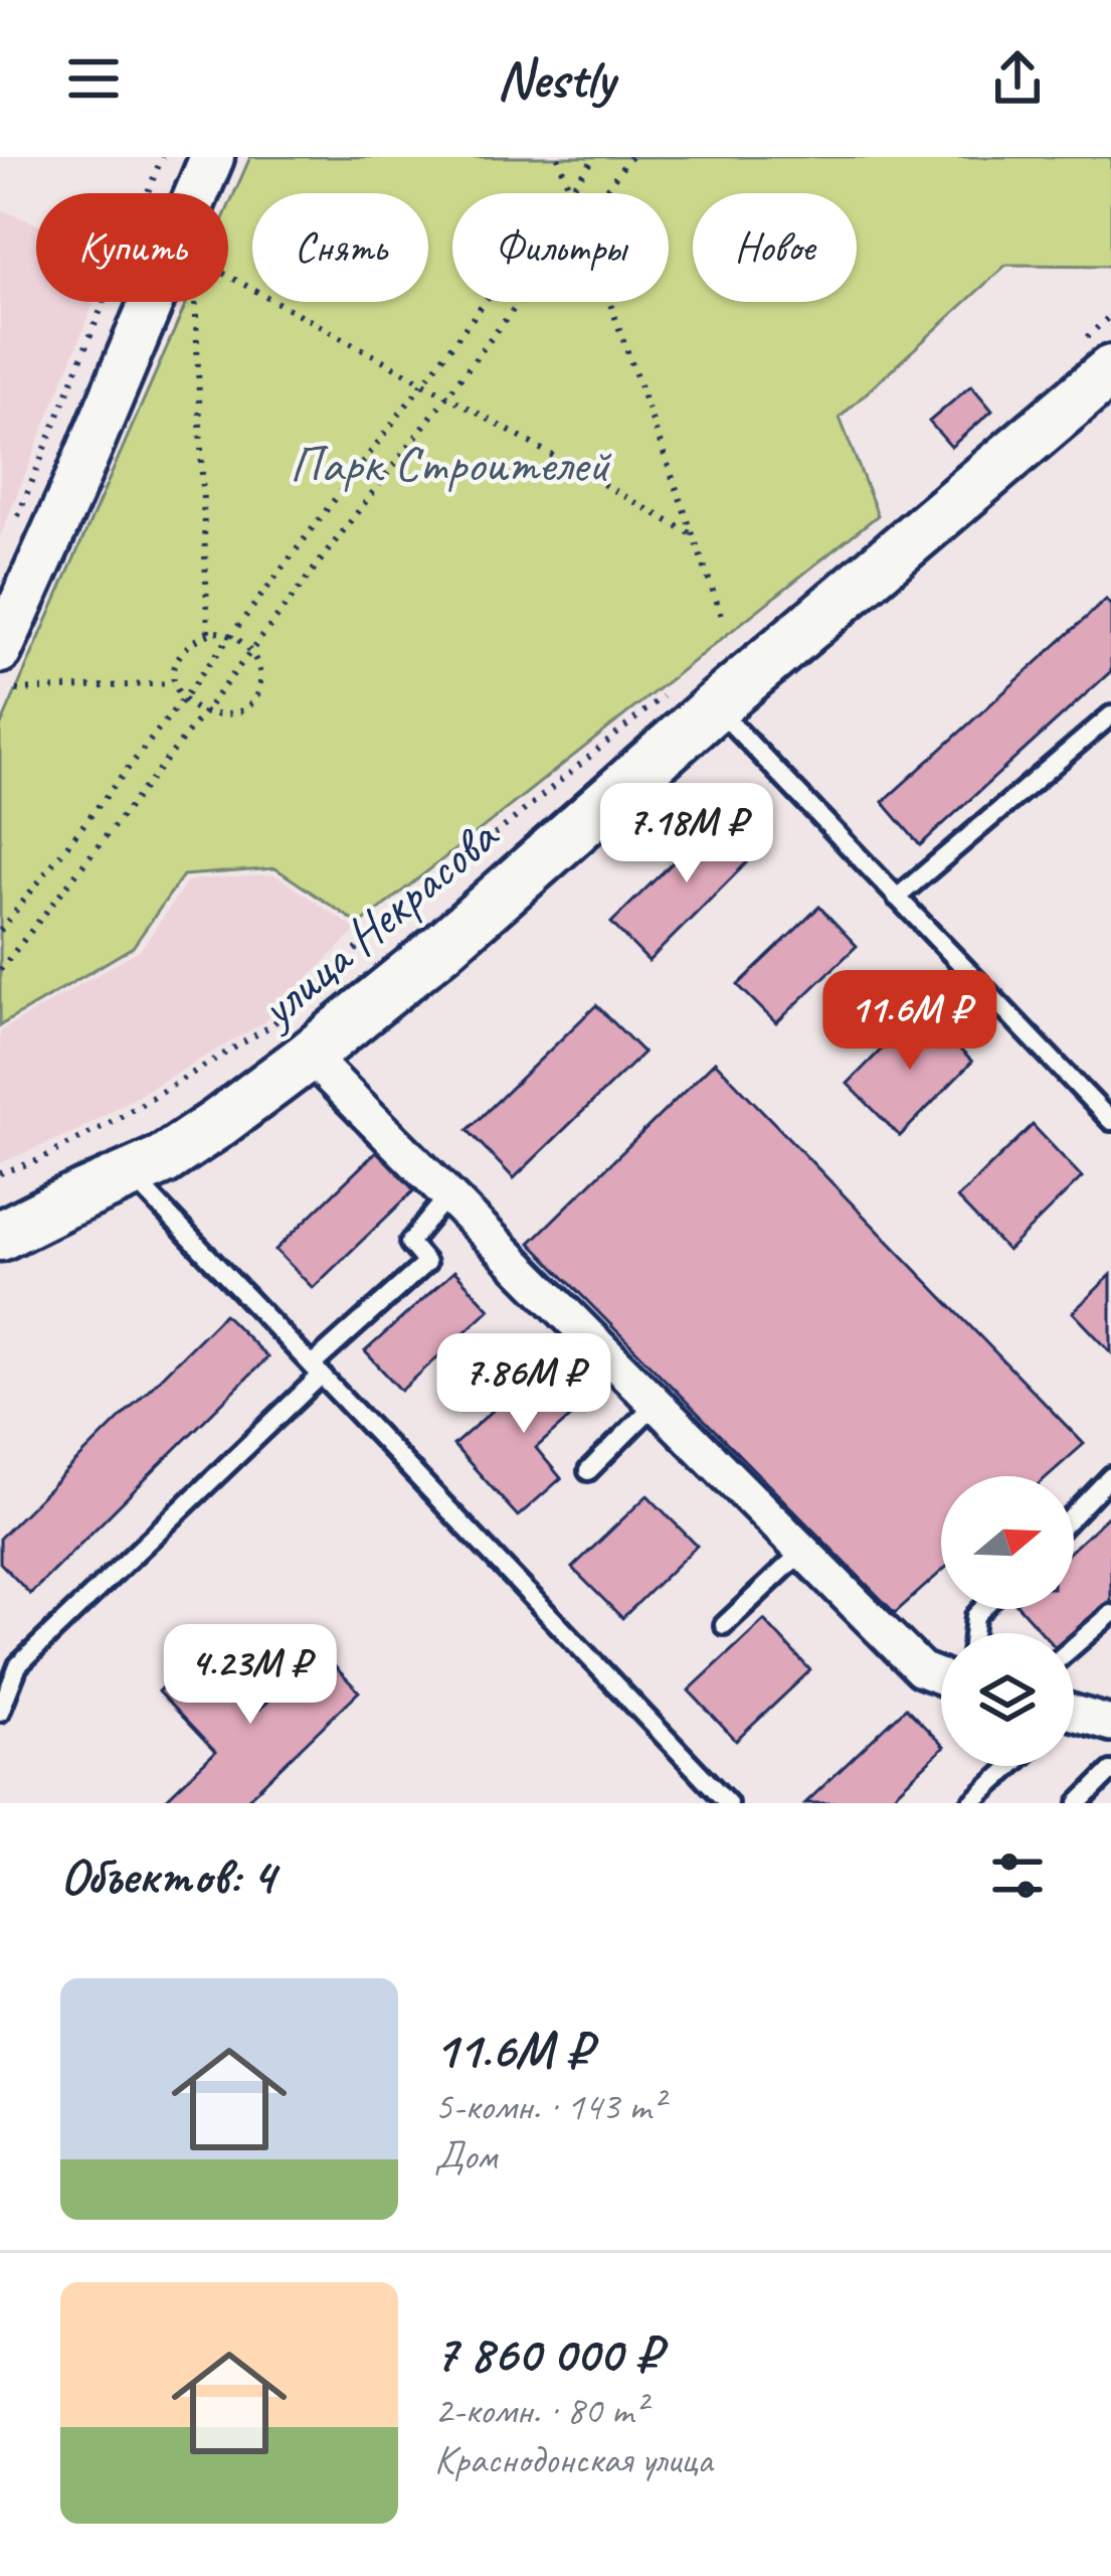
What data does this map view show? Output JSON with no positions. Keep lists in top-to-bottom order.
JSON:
{
  "streets": {
    "main road": ["улица Некрасова"]
  },
  "parks": ["Парк Строителей"],
  "north": "right",
  "page": {
    "header": "Nestly",
    "chip": [
      "Купить",
      "Снять",
      "Фильтры",
      "Новое"
    ],
    "price": [
      "7.18M ₽",
      "11.6M ₽",
      "7.86M ₽",
      "4.23M ₽"
    ],
    "heading": "Объектов: 4",
    "list": [
      {
        "name": "11.6M ₽",
        "note": "5-комн. · 143 m² · Дом"
      },
      {
        "name": "7 860 000 ₽",
        "note": "2-комн. · 80 m² · Краснодонская улица"
      }
    ]
  }
}
